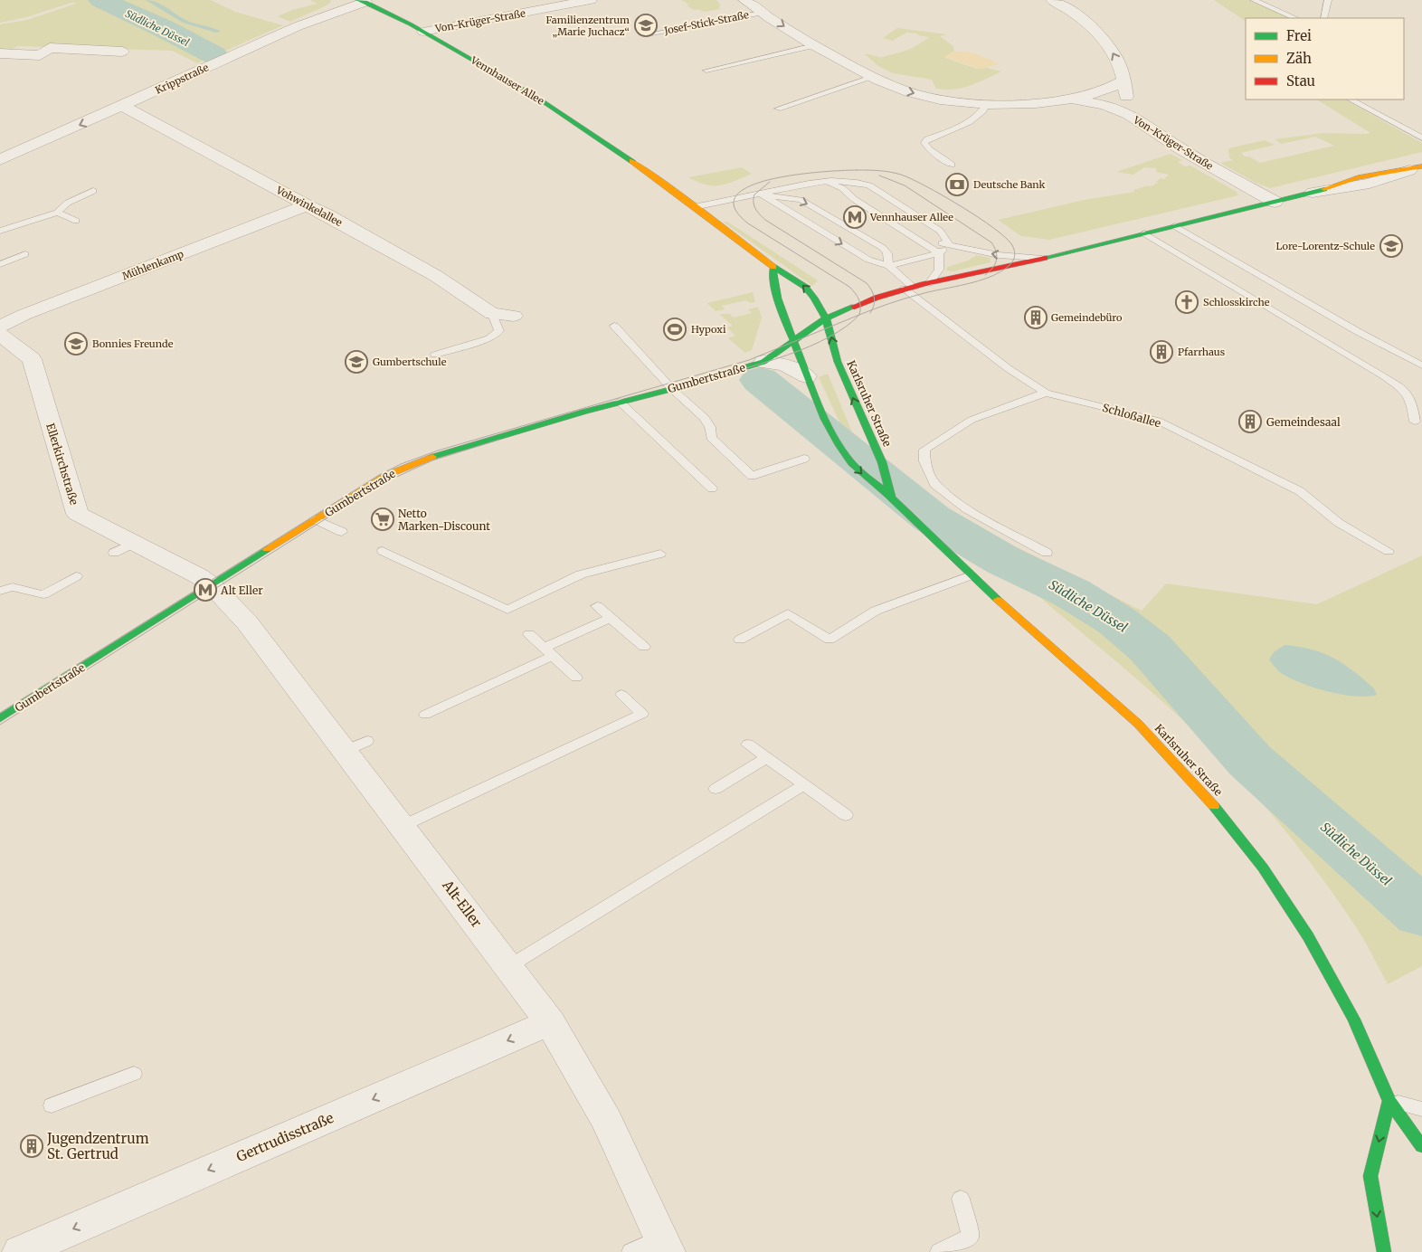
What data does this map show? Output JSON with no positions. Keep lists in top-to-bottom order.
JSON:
{
  "streets": {
    "main road": ["Vennhauser Allee", "Gumbertstraße", "Karlsruher Straße"],
    "street": [
      "Von-Krüger-Straße",
      "Josef-Stick-Straße",
      "Krippstraße",
      "Vohwinkelallee",
      "Mühlenkamp",
      "Ellerkirchstraße",
      "Alt-Eller",
      "Gertrudisstraße"
    ],
    "lane": ["Schloßallee"]
  },
  "crossings": [
    ["Von-Krüger-Straße", "Josef-Stick-Straße"],
    ["Von-Krüger-Straße", "Vennhauser Allee"],
    ["Krippstraße", "Vennhauser Allee"],
    ["Krippstraße", "Vohwinkelallee"],
    ["Vennhauser Allee", "Karlsruher Straße"],
    ["Vohwinkelallee", "Mühlenkamp"],
    ["Gumbertstraße", "Karlsruher Straße"],
    ["Gumbertstraße", "Ellerkirchstraße"],
    ["Gumbertstraße", "Alt-Eller"],
    ["Ellerkirchstraße", "Alt-Eller"],
    ["Alt-Eller", "Gertrudisstraße"]
  ],
  "one_way": ["Gertrudisstraße"],
  "water": ["Südliche Düssel"],
  "places": {
    "school or university": [
      "Familienzentrum „Marie Juchacz“",
      "Lore-Lorentz-Schule",
      "Bonnies Freunde",
      "Gumbertschule"
    ],
    "bank": ["Deutsche Bank"],
    "metro station": ["Vennhauser Allee", "Alt Eller"],
    "church": ["Schlosskirche"],
    "building": [
      "Gemeindebüro",
      "Pfarrhaus",
      "Gemeindesaal",
      "Jugendzentrum St. Gertrud"
    ],
    "sports": ["Hypoxi"],
    "supermarket": ["Netto Marken-Discount"]
  },
  "legend": ["Frei", "Zäh", "Stau"]
}
